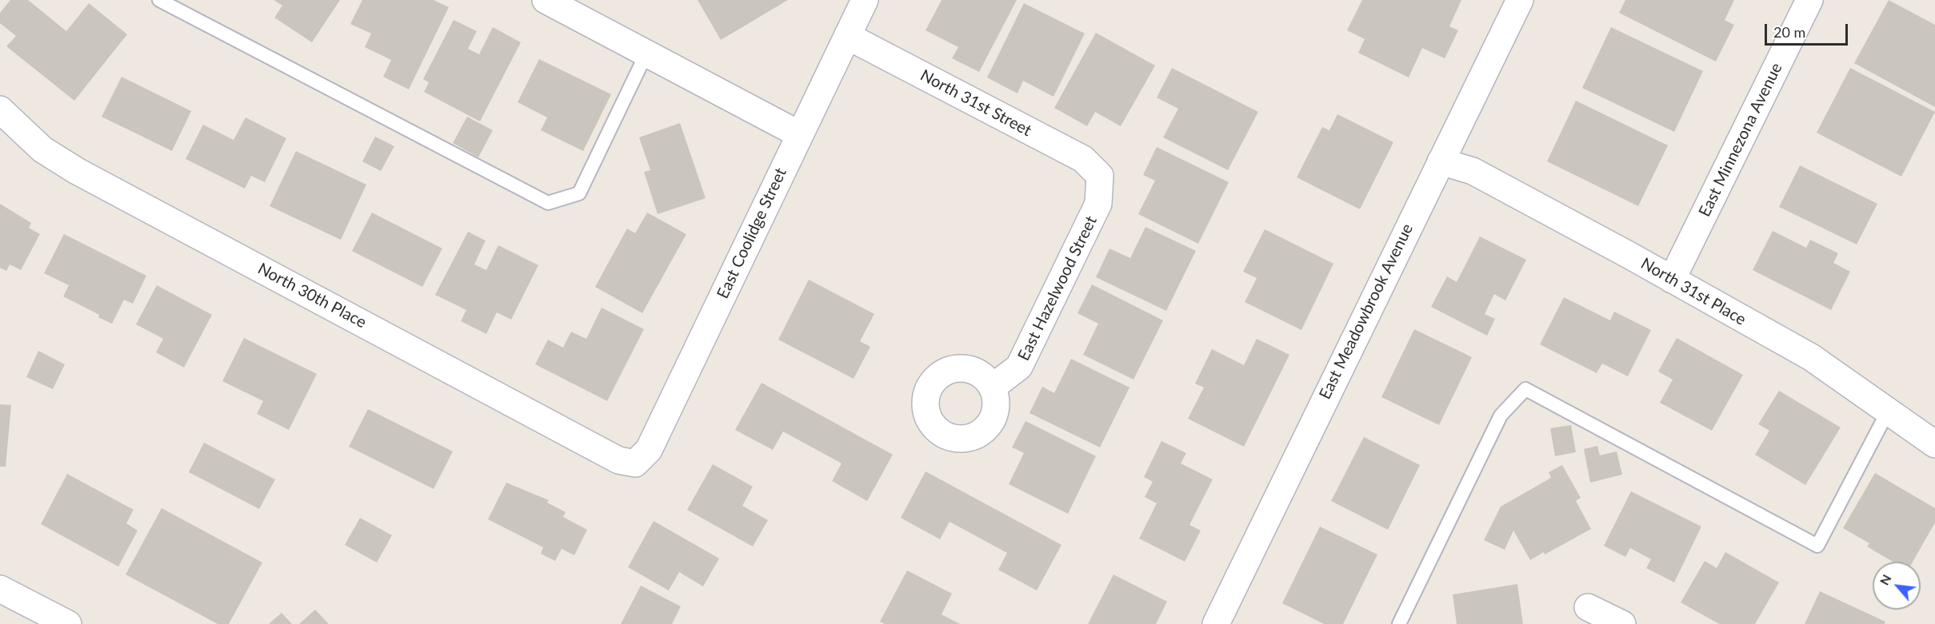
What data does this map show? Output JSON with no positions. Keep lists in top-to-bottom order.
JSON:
{
  "streets": {
    "street": [
      "North 31st Street",
      "East Minnezona Avenue",
      "East Coolidge Street",
      "East Hazelwood Street",
      "North 31st Place",
      "North 30th Place",
      "East Meadowbrook Avenue"
    ]
  },
  "crossings": [
    ["North 31st Street", "East Coolidge Street"],
    ["North 31st Street", "East Hazelwood Street"],
    ["East Minnezona Avenue", "North 31st Place"],
    ["East Coolidge Street", "North 30th Place"],
    ["North 31st Place", "East Meadowbrook Avenue"]
  ],
  "scale_bar": "20 m",
  "north": "top left"
}
